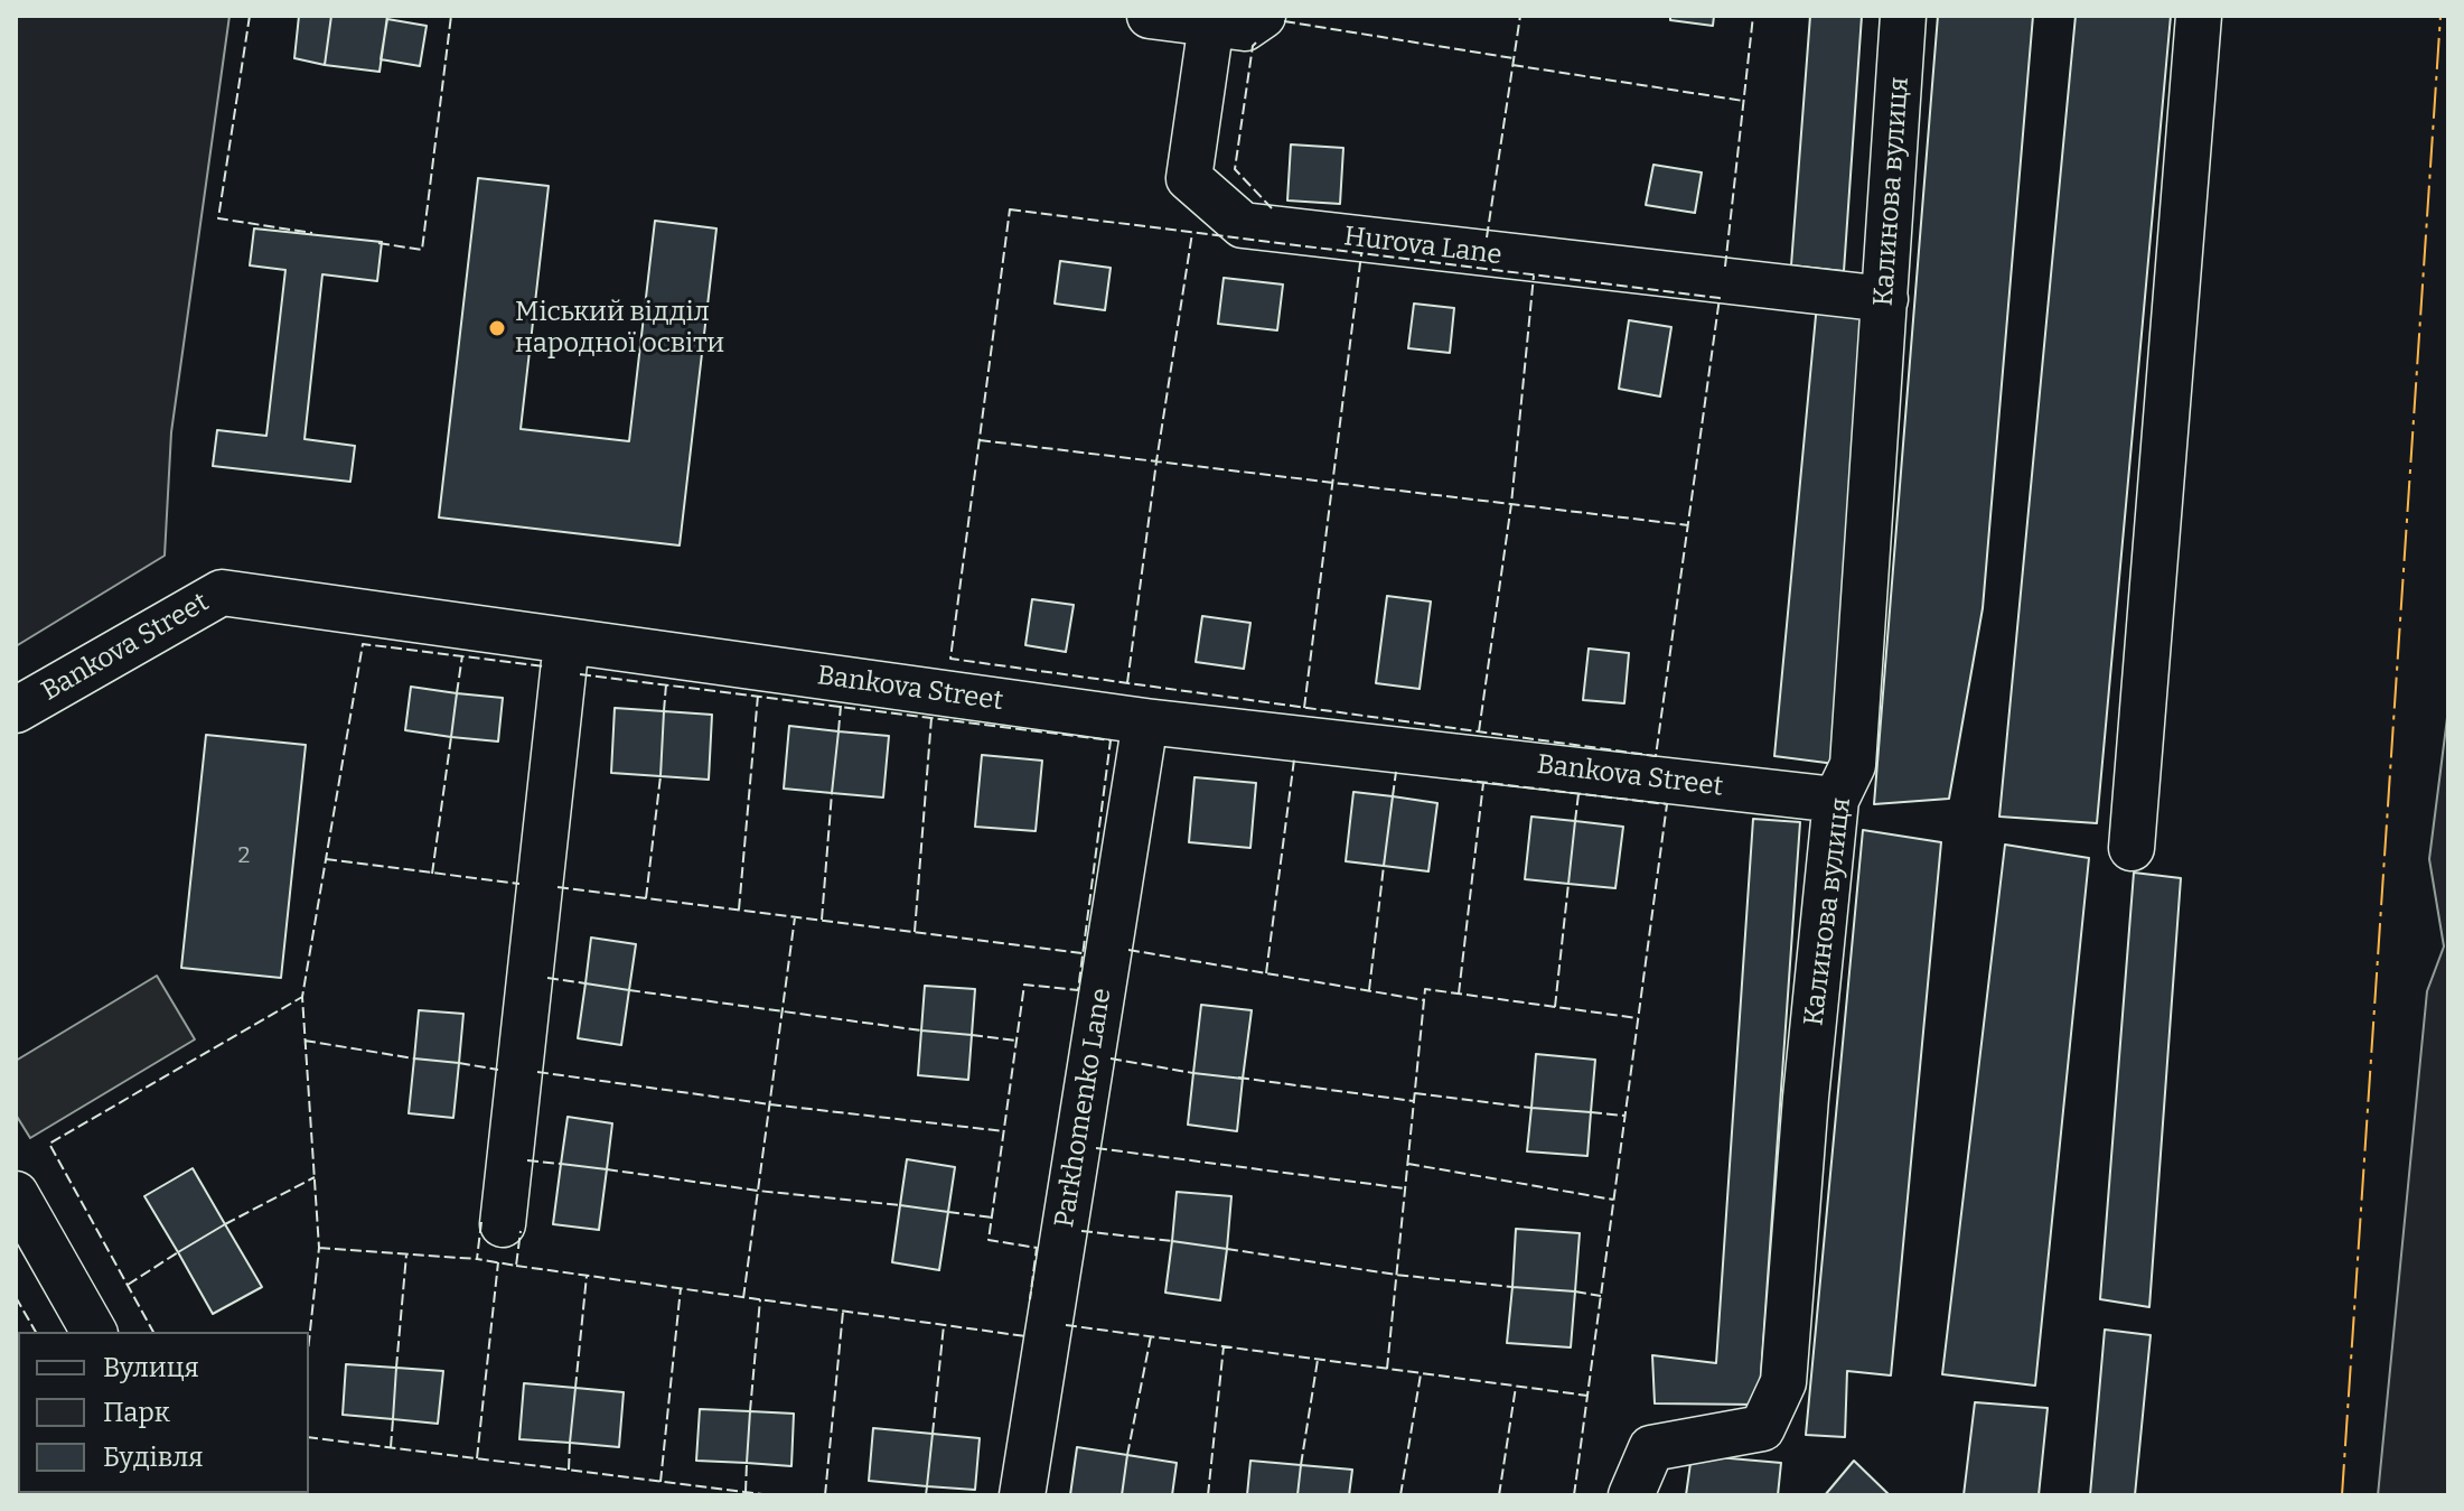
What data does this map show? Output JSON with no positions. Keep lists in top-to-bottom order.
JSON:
{
  "streets": {
    "street": [
      "Калинова вулиця",
      "Hurova Lane",
      "Bankova Street",
      "Parkhomenko Lane"
    ]
  },
  "crossings": [
    ["Калинова вулиця", "Hurova Lane"],
    ["Калинова вулиця", "Bankova Street"],
    ["Bankova Street", "Parkhomenko Lane"]
  ],
  "places": ["Міський відділ народної освіти"],
  "house_numbers": ["2"],
  "legend": ["Вулиця", "Парк", "Будівля"]
}
